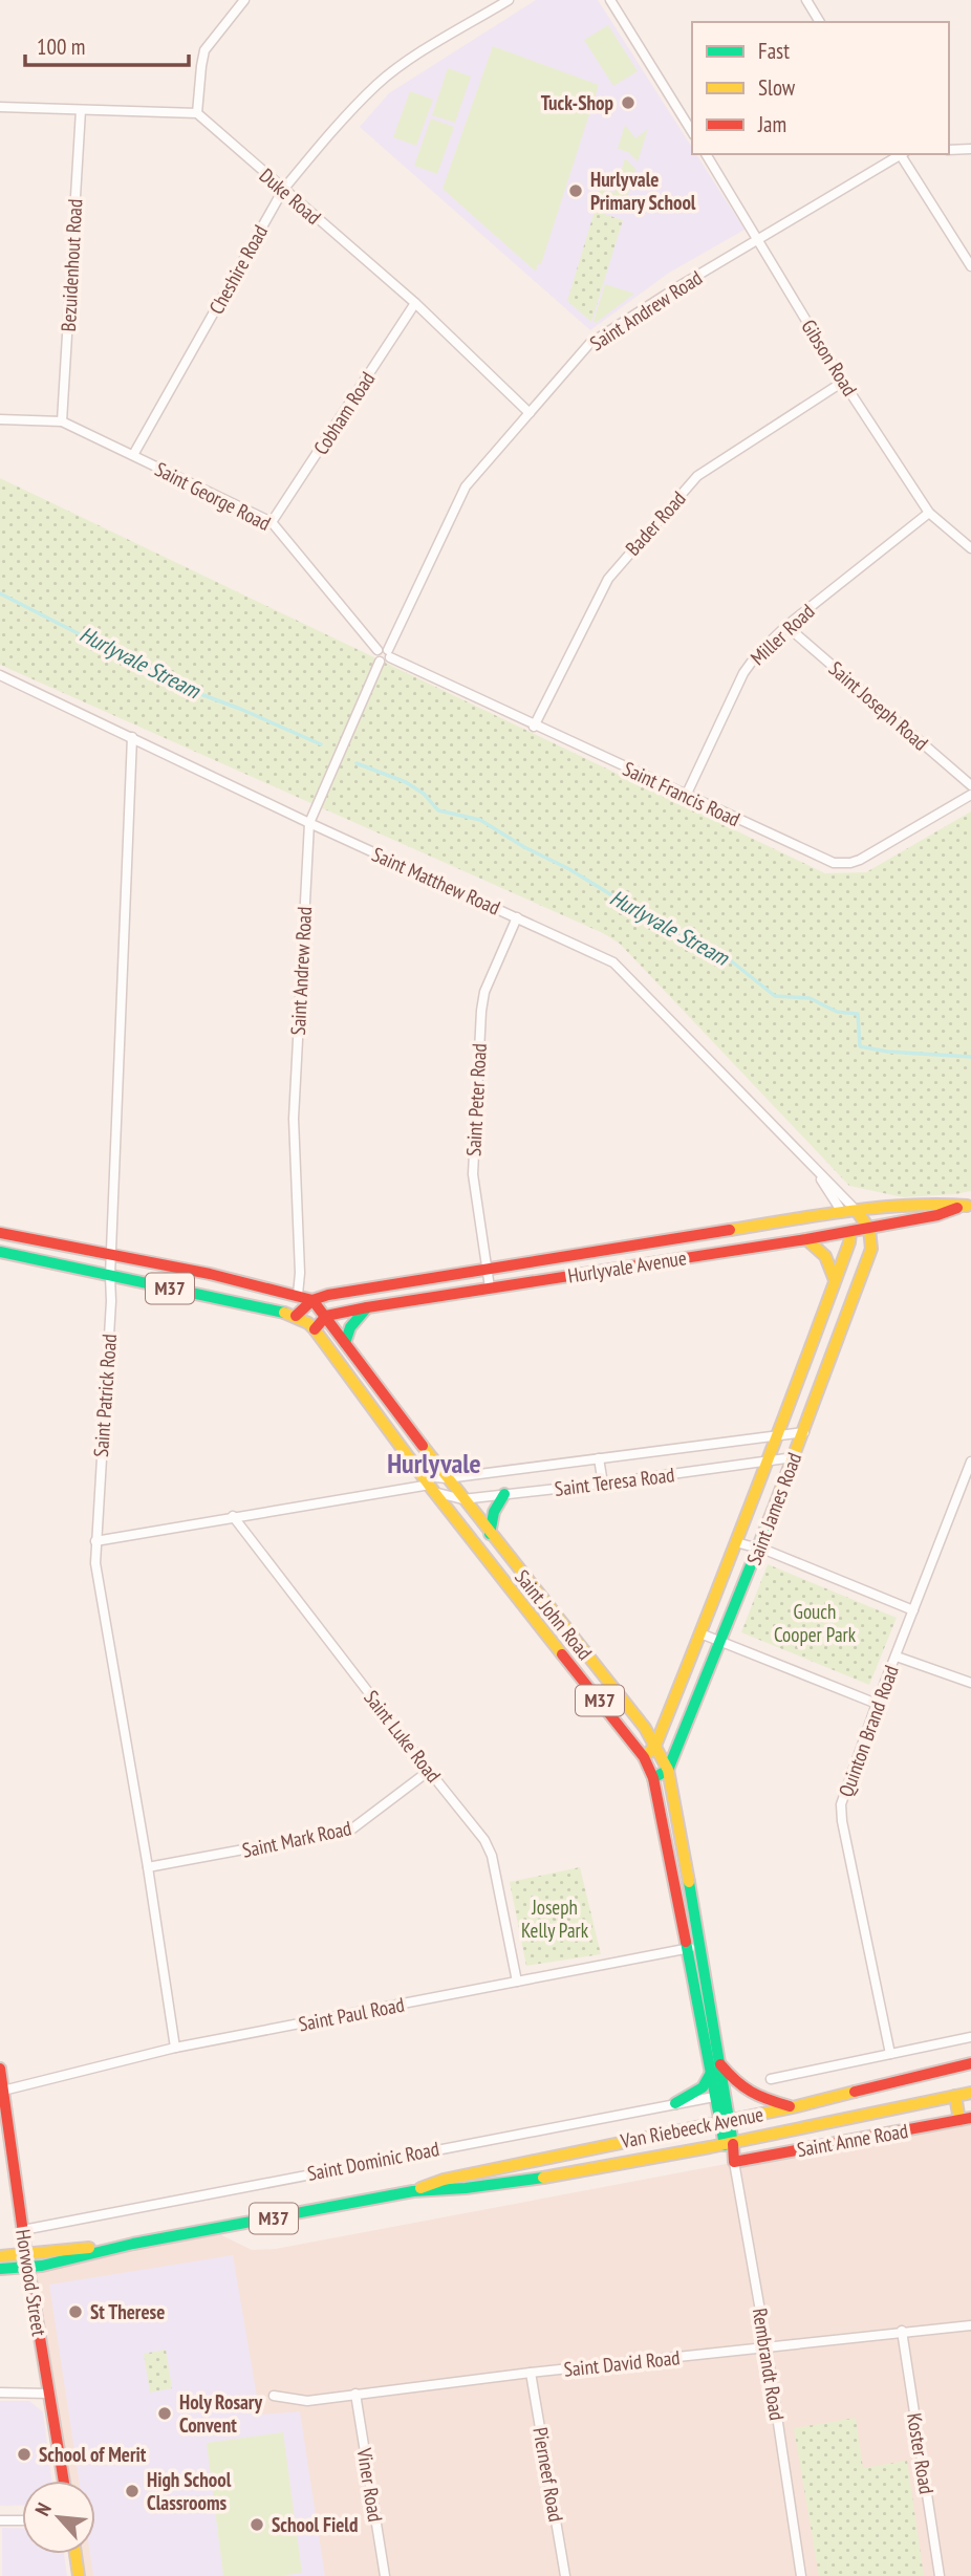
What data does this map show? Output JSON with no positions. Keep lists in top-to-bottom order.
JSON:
{
  "streets": {
    "main road": [
      "Saint Matthew Road",
      "Hurlyvale Avenue",
      "M37",
      "Saint James Road",
      "Saint John Road",
      "Van Riebeeck Avenue",
      "Saint Anne Road",
      "Horwood Street"
    ],
    "street": [
      "Duke Road",
      "Bezuidenhout Road",
      "Cheshire Road",
      "Saint Andrew Road",
      "Gibson Road",
      "Cobham Road",
      "Saint George Road",
      "Bader Road",
      "Miller Road",
      "Saint Joseph Road",
      "Saint Francis Road",
      "Saint Peter Road",
      "Saint Patrick Road",
      "Saint Teresa Road",
      "Quinton Brand Road",
      "Saint Luke Road",
      "Saint Mark Road",
      "Saint Paul Road",
      "Saint Dominic Road",
      "Saint David Road",
      "Rembrandt Road",
      "Koster Road",
      "Pierneef Road",
      "Viner Road"
    ]
  },
  "crossings": [
    ["Duke Road", "Cheshire Road"],
    ["Duke Road", "Saint Andrew Road"],
    ["Duke Road", "Cobham Road"],
    ["Bezuidenhout Road", "Saint George Road"],
    ["Cheshire Road", "Saint George Road"],
    ["Saint Andrew Road", "Gibson Road"],
    ["Saint Andrew Road", "Saint George Road"],
    ["Saint Andrew Road", "Saint Francis Road"],
    ["Saint Andrew Road", "Saint Matthew Road"],
    ["Saint Andrew Road", "M37"],
    ["Gibson Road", "Bader Road"],
    ["Gibson Road", "Miller Road"],
    ["Cobham Road", "Saint George Road"],
    ["Saint George Road", "Saint Francis Road"],
    ["Bader Road", "Saint Francis Road"],
    ["Miller Road", "Saint Joseph Road"],
    ["Miller Road", "Saint Francis Road"],
    ["Saint Matthew Road", "Saint Peter Road"],
    ["Saint Matthew Road", "Hurlyvale Avenue"],
    ["Saint Matthew Road", "Saint Patrick Road"],
    ["Saint Matthew Road", "Saint James Road"],
    ["Saint Peter Road", "Hurlyvale Avenue"],
    ["Hurlyvale Avenue", "M37"],
    ["Hurlyvale Avenue", "Saint James Road"],
    ["Hurlyvale Avenue", "Saint John Road"],
    ["M37", "Saint Patrick Road"],
    ["M37", "Saint John Road"],
    ["Saint Patrick Road", "Saint Teresa Road"],
    ["Saint Patrick Road", "Saint Mark Road"],
    ["Saint Patrick Road", "Saint Paul Road"],
    ["Saint Teresa Road", "Saint James Road"],
    ["Saint Teresa Road", "Saint John Road"],
    ["Saint Teresa Road", "Saint Luke Road"],
    ["Saint James Road", "Saint John Road"],
    ["Saint John Road", "Saint Paul Road"],
    ["Saint John Road", "Van Riebeeck Avenue"],
    ["Saint John Road", "Saint Anne Road"],
    ["Saint John Road", "Saint Dominic Road"],
    ["Saint John Road", "Rembrandt Road"],
    ["Saint Luke Road", "Saint Mark Road"],
    ["Saint Luke Road", "Saint Paul Road"],
    ["Saint Paul Road", "Horwood Street"],
    ["Van Riebeeck Avenue", "Saint Anne Road"],
    ["Van Riebeeck Avenue", "Horwood Street"],
    ["Van Riebeeck Avenue", "Rembrandt Road"],
    ["Saint Anne Road", "Rembrandt Road"],
    ["Saint Dominic Road", "Horwood Street"],
    ["Saint David Road", "Rembrandt Road"],
    ["Saint David Road", "Koster Road"],
    ["Saint David Road", "Pierneef Road"],
    ["Saint David Road", "Viner Road"]
  ],
  "districts": ["Hurlyvale"],
  "water": ["Hurlyvale Stream"],
  "parks": ["Gouch Cooper Park", "Joseph Kelly Park"],
  "places": [
    "Tuck-Shop",
    "Hurlyvale Primary School",
    "St Therese",
    "Holy Rosary Convent",
    "School of Merit",
    "High School Classrooms",
    "School Field"
  ],
  "legend": ["Fast", "Slow", "Jam"],
  "scale_bar": "100 m",
  "north": "top left"
}
